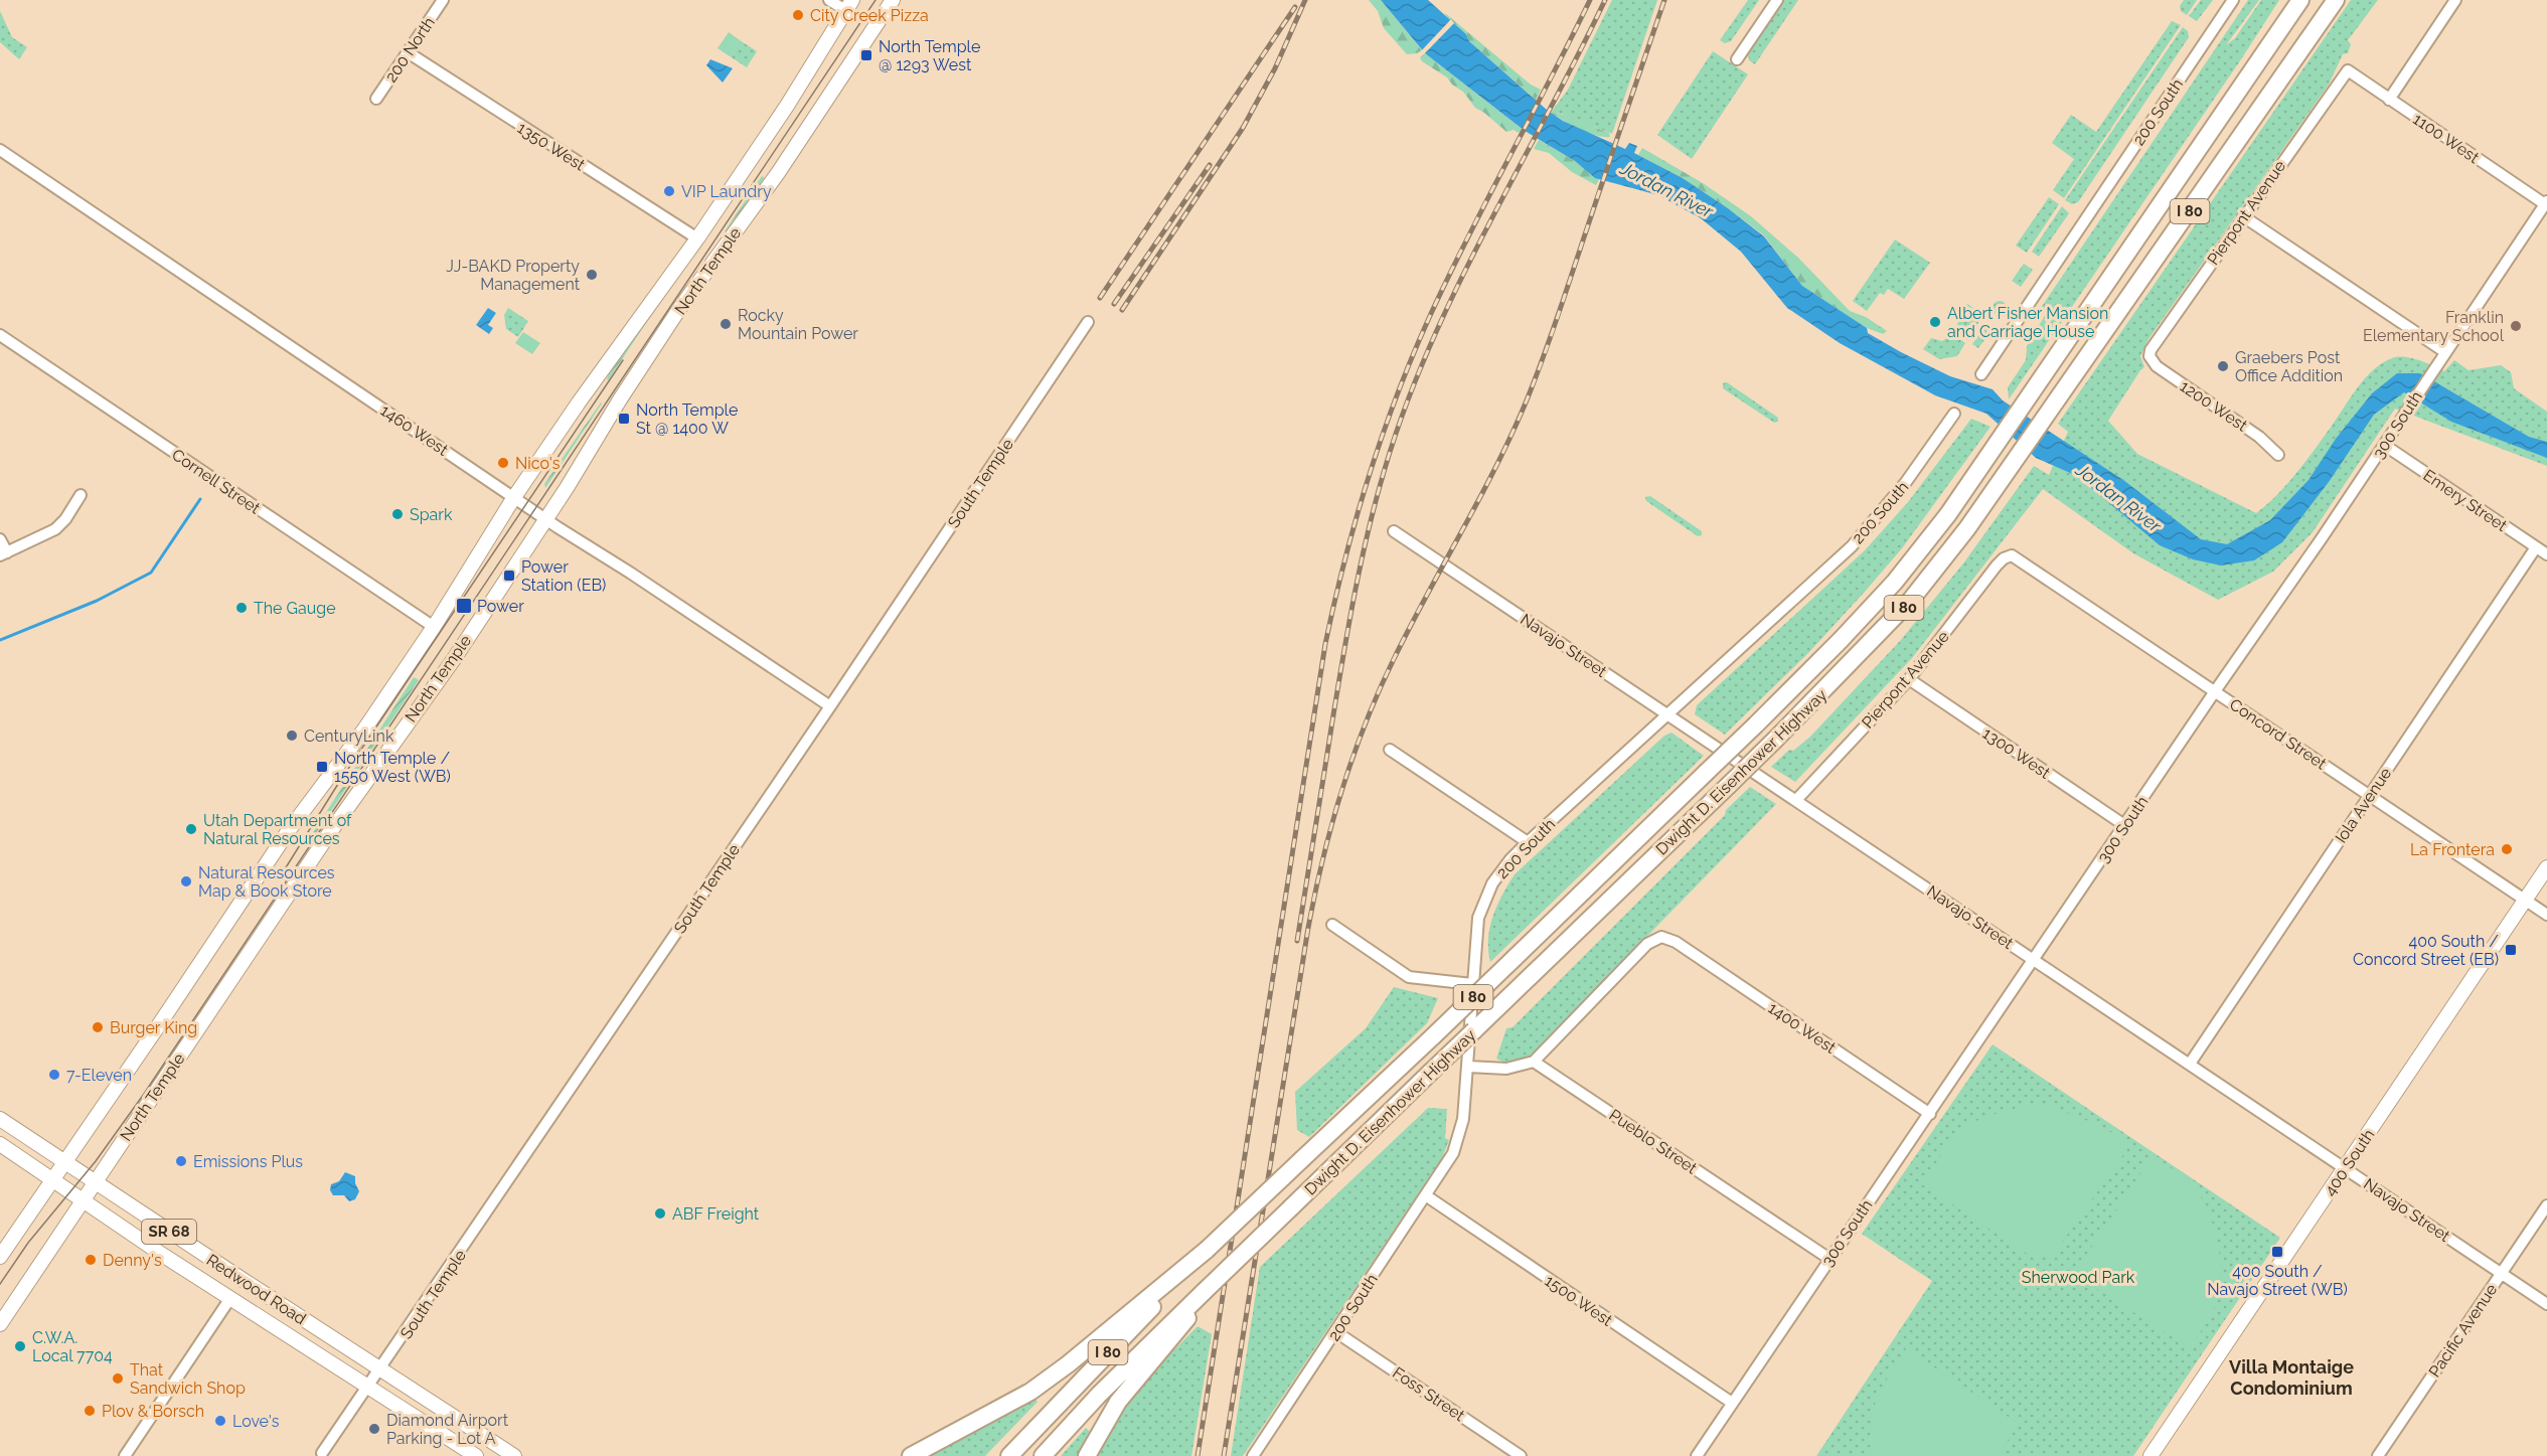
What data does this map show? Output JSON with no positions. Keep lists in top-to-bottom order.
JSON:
{
  "streets": {
    "highway": ["I 80", "Dwight D. Eisenhower Highway"],
    "main road": [
      "North Temple",
      "400 South",
      "SR 68",
      "Redwood Road"
    ],
    "street": [
      "200 North",
      "200 South",
      "1100 West",
      "1350 West",
      "Pierpont Avenue",
      "1200 West",
      "300 South",
      "1460 West",
      "Cornell Street",
      "South Temple",
      "Emery Street",
      "Navajo Street",
      "Concord Street",
      "1300 West",
      "Iola Avenue",
      "1400 West",
      "Pueblo Street",
      "1500 West",
      "Pacific Avenue",
      "Foss Street"
    ]
  },
  "crossings": [
    ["200 North", "1350 West"],
    ["200 South", "Navajo Street"],
    ["200 South", "1500 West"],
    ["200 South", "Foss Street"],
    ["1100 West", "Pierpont Avenue"],
    ["1100 West", "300 South"],
    ["1350 West", "North Temple"],
    ["Pierpont Avenue", "1200 West"],
    ["Pierpont Avenue", "Navajo Street"],
    ["Pierpont Avenue", "Concord Street"],
    ["Pierpont Avenue", "1300 West"],
    ["North Temple", "1460 West"],
    ["North Temple", "Cornell Street"],
    ["North Temple", "Redwood Road"],
    ["300 South", "Emery Street"],
    ["300 South", "Navajo Street"],
    ["300 South", "Concord Street"],
    ["300 South", "1300 West"],
    ["300 South", "1400 West"],
    ["300 South", "Pueblo Street"],
    ["300 South", "1500 West"],
    ["1460 West", "South Temple"],
    ["South Temple", "Redwood Road"],
    ["Emery Street", "Iola Avenue"],
    ["Navajo Street", "Iola Avenue"],
    ["Navajo Street", "400 South"],
    ["Navajo Street", "Pacific Avenue"],
    ["Concord Street", "Iola Avenue"],
    ["Concord Street", "400 South"],
    ["1400 West", "Pueblo Street"]
  ],
  "districts": ["Villa Montaige Condominium"],
  "water": ["Jordan River"],
  "parks": ["Sherwood Park"],
  "places": {
    "other": [
      "City Creek Pizza",
      "VIP Laundry",
      "JJ-BAKD Property Management",
      "Albert Fisher Mansion and Carriage House",
      "Rocky Mountain Power",
      "Franklin Elementary School",
      "Graebers Post Office Addition",
      "Nico's",
      "Spark",
      "The Gauge",
      "CenturyLink",
      "Utah Department of Natural Resources",
      "La Frontera",
      "Natural Resources Map & Book Store",
      "Burger King",
      "7-Eleven",
      "Emissions Plus",
      "ABF Freight",
      "Denny's",
      "C.W.A. Local 7704",
      "That Sandwich Shop",
      "Plov & Borsch",
      "Love's",
      "Diamond Airport Parking - Lot A"
    ],
    "transit": [
      "North Temple @ 1293 West",
      "North Temple St @ 1400 W",
      "Power Station (EB)",
      "Power",
      "North Temple / 1550 West (WB)",
      "400 South / Concord Street (EB)",
      "400 South / Navajo Street (WB)"
    ]
  }
}
